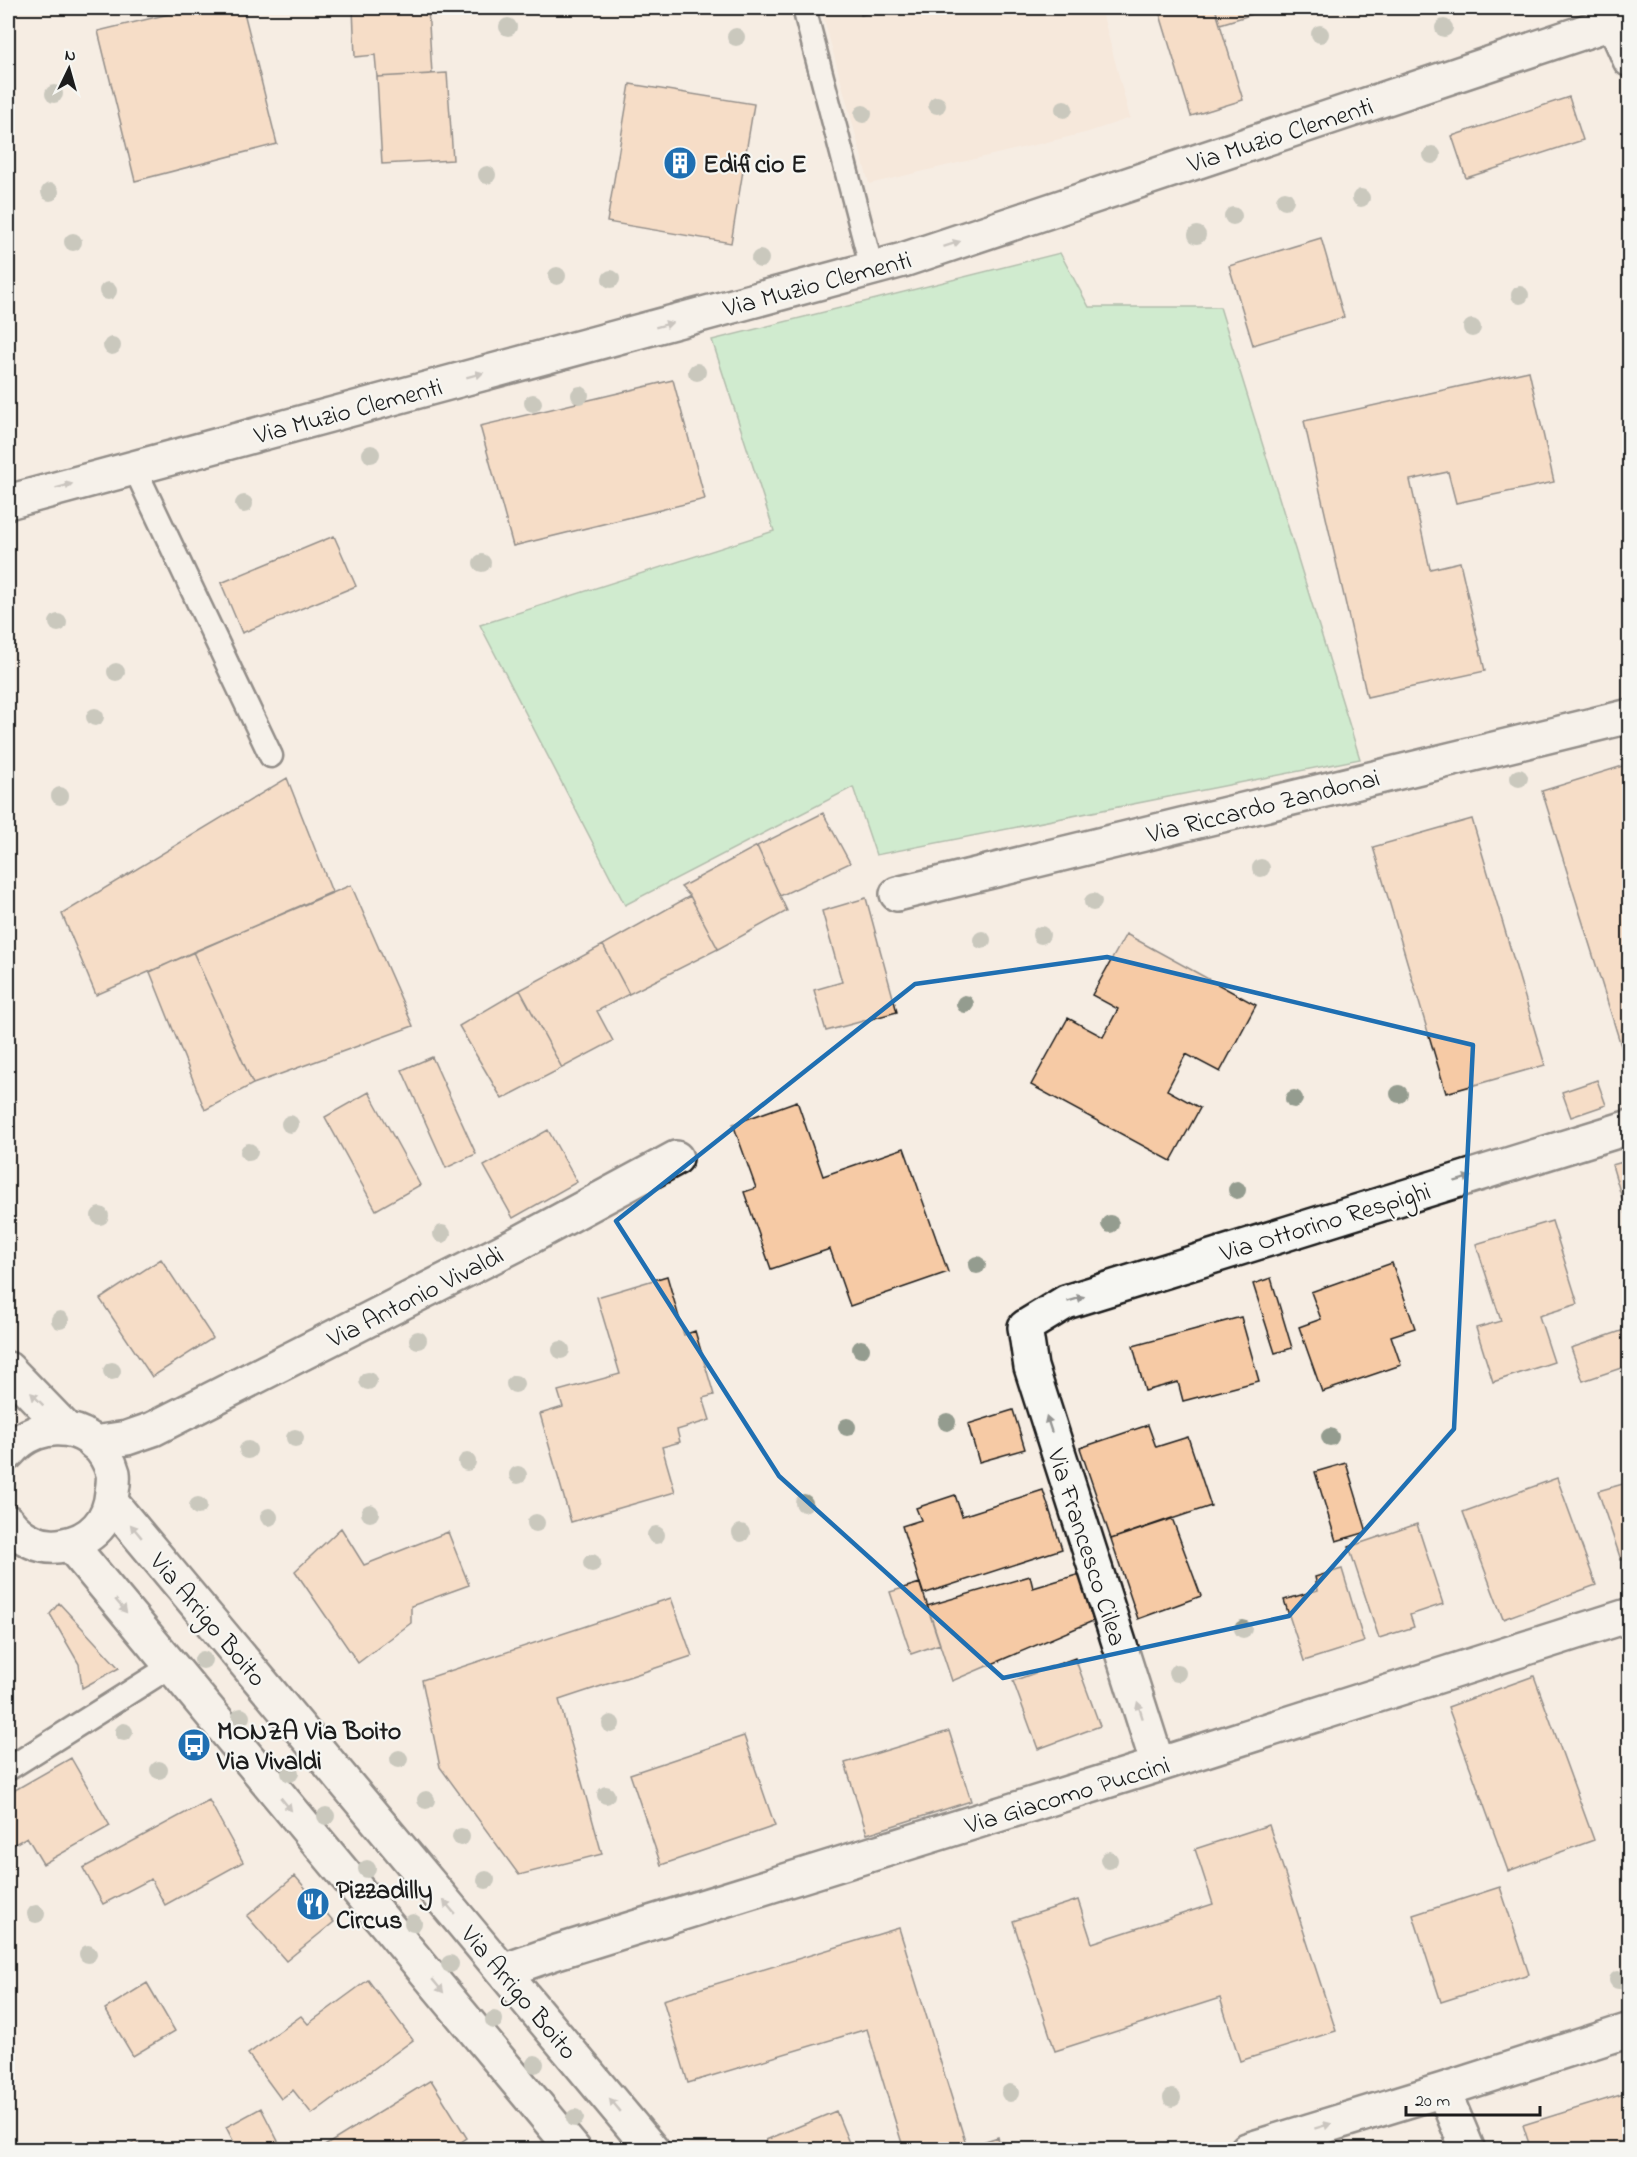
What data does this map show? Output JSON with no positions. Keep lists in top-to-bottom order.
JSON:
{
  "streets": {
    "street": [
      "Via Muzio Clementi",
      "Via Riccardo Zandonai",
      "Via Ottorino Respighi",
      "Via Antonio Vivaldi",
      "Via Francesco Cilea",
      "Via Arrigo Boito",
      "Via Giacomo Puccini"
    ]
  },
  "crossings": [
    ["Via Ottorino Respighi", "Via Francesco Cilea"],
    ["Via Antonio Vivaldi", "Via Arrigo Boito"],
    ["Via Francesco Cilea", "Via Giacomo Puccini"],
    ["Via Arrigo Boito", "Via Giacomo Puccini"]
  ],
  "one_way": ["Via Muzio Clementi", "Via Ottorino Respighi", "Via Francesco Cilea"],
  "places": {
    "building": ["Edificio E"],
    "bus stop": ["MONZA Via Boito Via Vivaldi"],
    "restaurant": ["Pizzadilly Circus"]
  },
  "scale_bar": "20 m",
  "north": "top"
}
